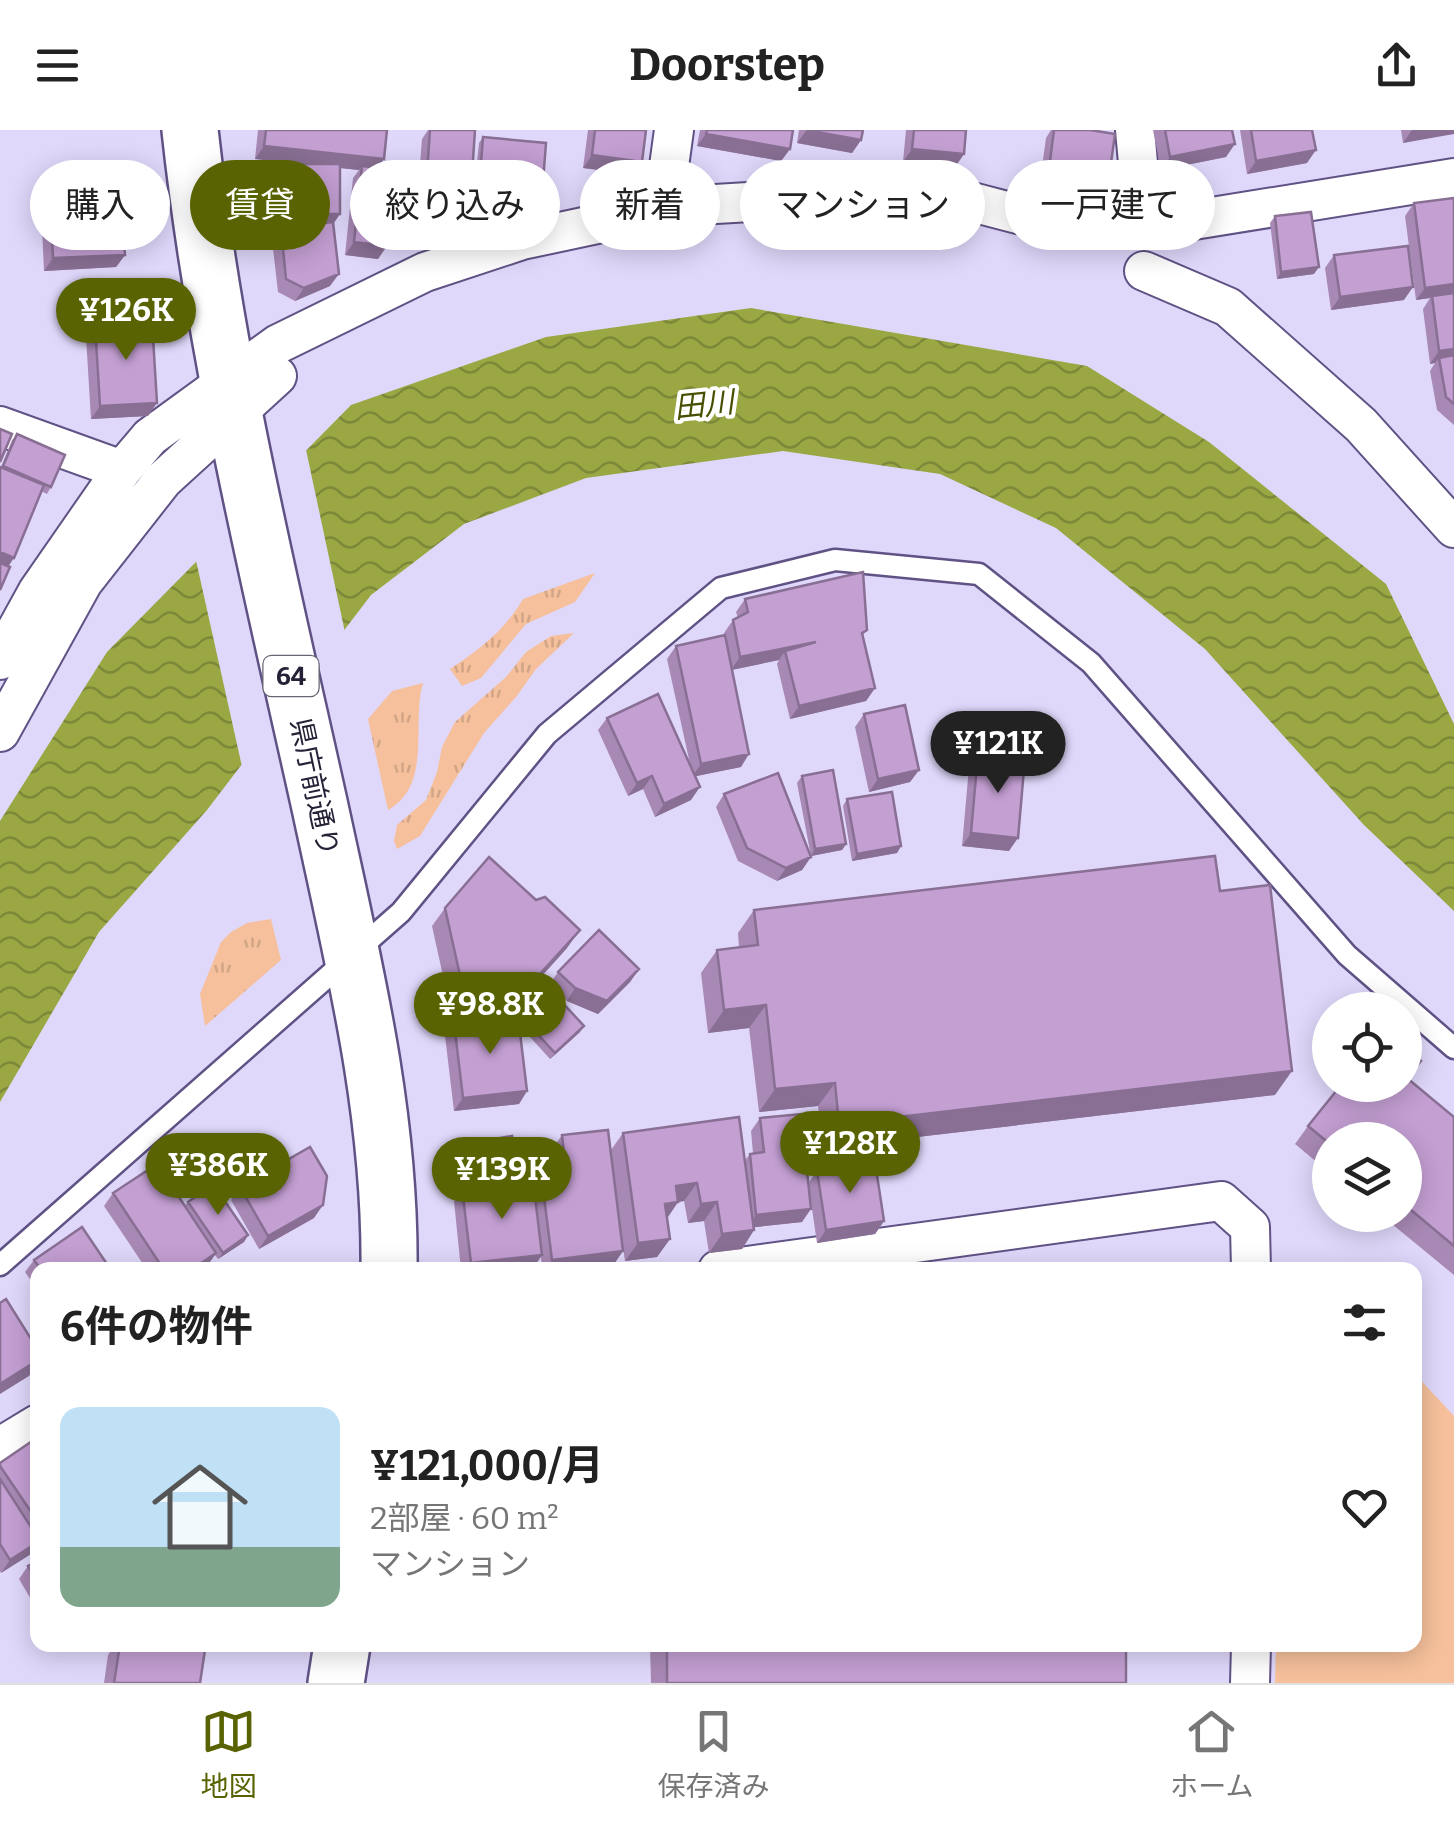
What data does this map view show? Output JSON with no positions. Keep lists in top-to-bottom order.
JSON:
{
  "streets": {
    "main road": ["64", "県庁前通り"]
  },
  "water": ["田川"],
  "page": {
    "header": "Doorstep",
    "chip": [
      "購入",
      "賃貸",
      "絞り込み",
      "新着",
      "マンション",
      "一戸建て"
    ],
    "price": [
      "¥126K",
      "¥121K",
      "¥98.8K",
      "¥128K",
      "¥386K",
      "¥139K"
    ],
    "heading": "6件の物件",
    "list": [
      {
        "name": "¥121,000/月",
        "note": "2部屋 · 60 m² · マンション"
      }
    ],
    "tabs": ["地図", "保存済み", "ホーム"]
  }
}
